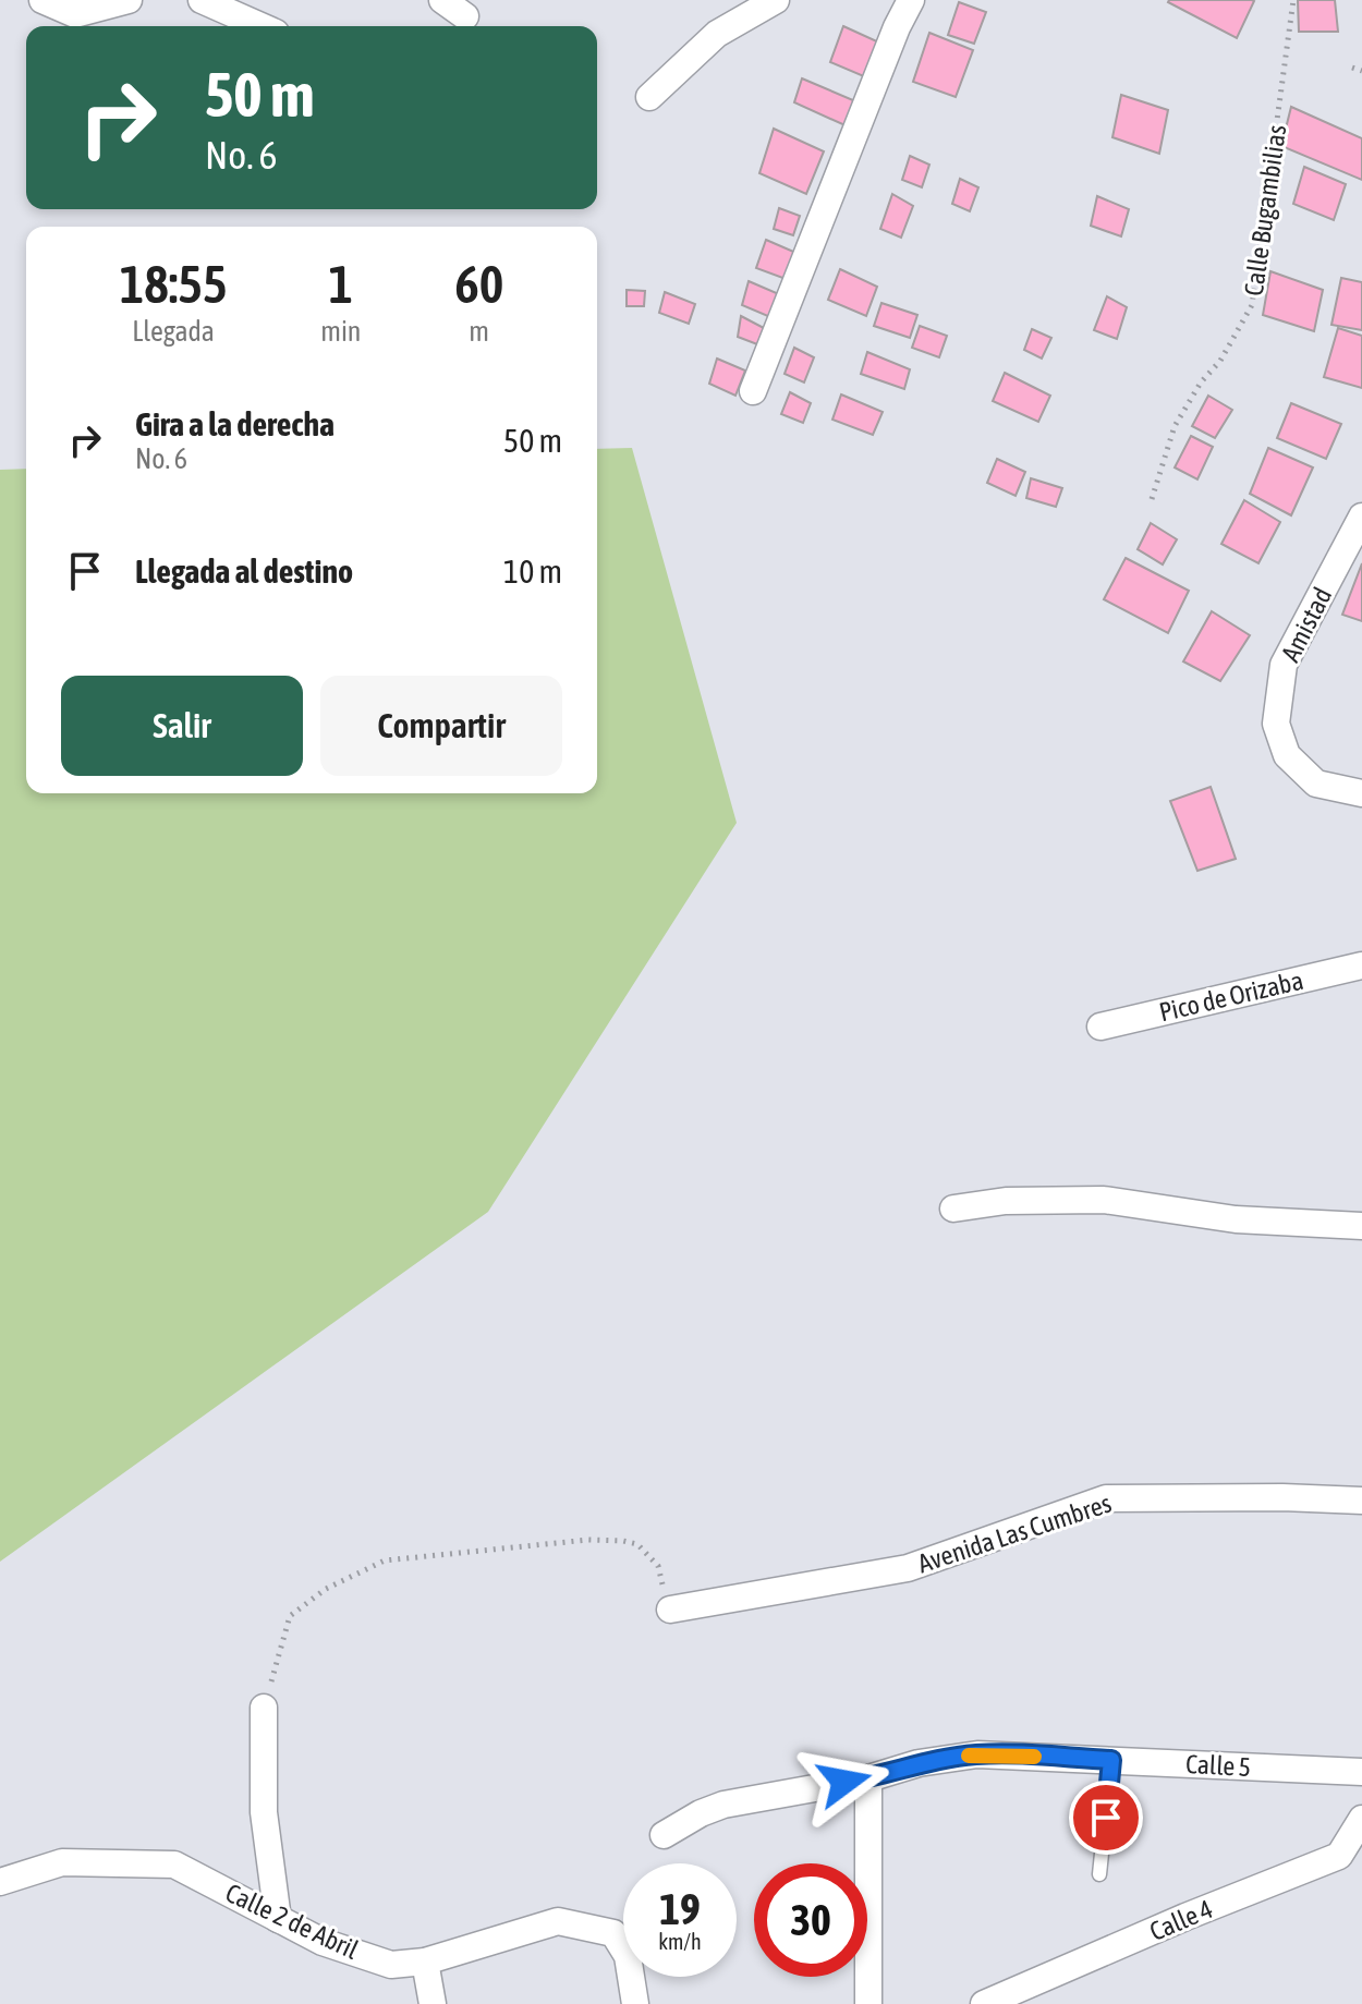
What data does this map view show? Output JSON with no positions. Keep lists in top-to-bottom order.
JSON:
{
  "streets": {
    "street": [
      "Amistad",
      "Pico de Orizaba",
      "Avenida Las Cumbres",
      "Calle 5",
      "Calle 4",
      "Calle 2 de Abril"
    ],
    "path": ["Calle Bugambilias"]
  },
  "page": {
    "turn": ["50 m", "No. 6"],
    "eta": [
      "18:55",
      "Llegada",
      "1",
      "min",
      "60",
      "m"
    ],
    "list": [
      {
        "name": "Gira a la derecha",
        "note": "No. 6",
        "value": "50 m"
      },
      {
        "name": "Llegada al destino",
        "value": "10 m"
      }
    ],
    "buttons": ["Salir", "Compartir"],
    "speed": "19 km/h",
    "limit": "30"
  }
}
